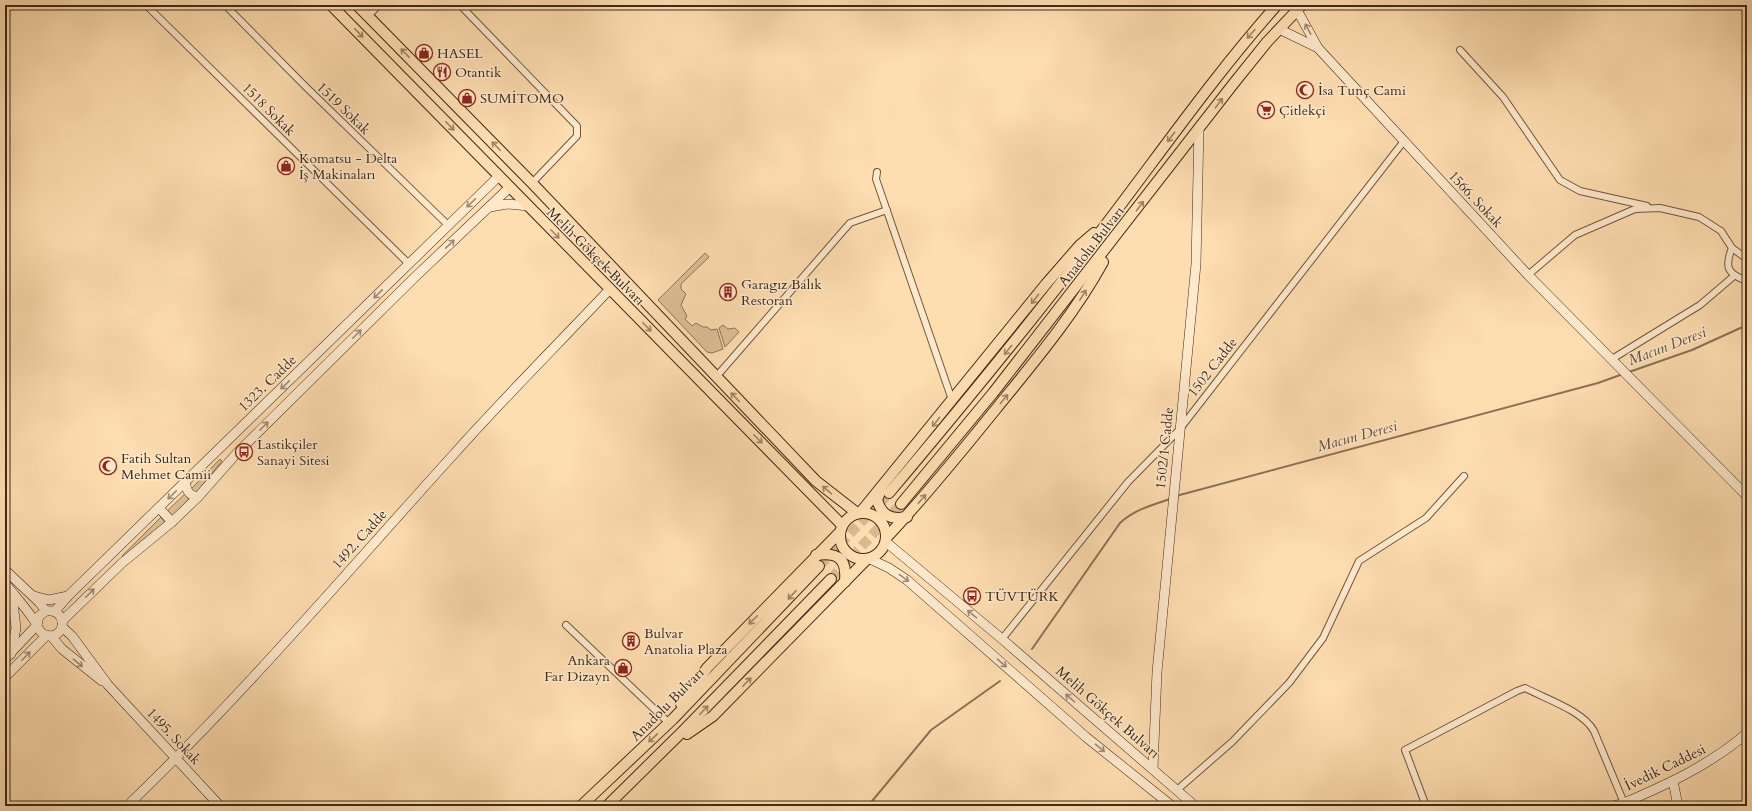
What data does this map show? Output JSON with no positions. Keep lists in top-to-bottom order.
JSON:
{
  "streets": {
    "main road": ["Anadolu Bulvarı", "Melih Gökçek Bulvarı"],
    "street": [
      "1519 Sokak",
      "1518 Sokak",
      "1566. Sokak",
      "1502 Cadde",
      "1323. Cadde",
      "1502/1 Cadde",
      "1492. Cadde",
      "1495. Sokak",
      "İvedik Caddesi"
    ]
  },
  "crossings": [
    ["1519 Sokak", "1323. Cadde"],
    ["1518 Sokak", "1323. Cadde"],
    ["1566. Sokak", "1502 Cadde"],
    ["Anadolu Bulvarı", "1502/1 Cadde"],
    ["Melih Gökçek Bulvarı", "1502 Cadde"],
    ["Melih Gökçek Bulvarı", "1323. Cadde"],
    ["Melih Gökçek Bulvarı", "1502/1 Cadde"],
    ["Melih Gökçek Bulvarı", "1492. Cadde"],
    ["1502 Cadde", "1502/1 Cadde"],
    ["1323. Cadde", "1495. Sokak"],
    ["1492. Cadde", "1495. Sokak"]
  ],
  "water": ["Macun Deresi"],
  "places": {
    "shop": [
      "HASEL",
      "SUMİTOMO",
      "Komatsu - Delta İş Makinaları",
      "Ankara Far Dizayn"
    ],
    "restaurant": ["Otantik"],
    "mosque": ["İsa Tunç Cami", "Fatih Sultan Mehmet Camii"],
    "supermarket": ["Çitlekçi"],
    "building": ["Garagız Balık Restoran", "Bulvar Anatolia Plaza"],
    "bus stop": ["Lastikçiler Sanayi Sitesi", "TÜVTÜRK"]
  }
}
